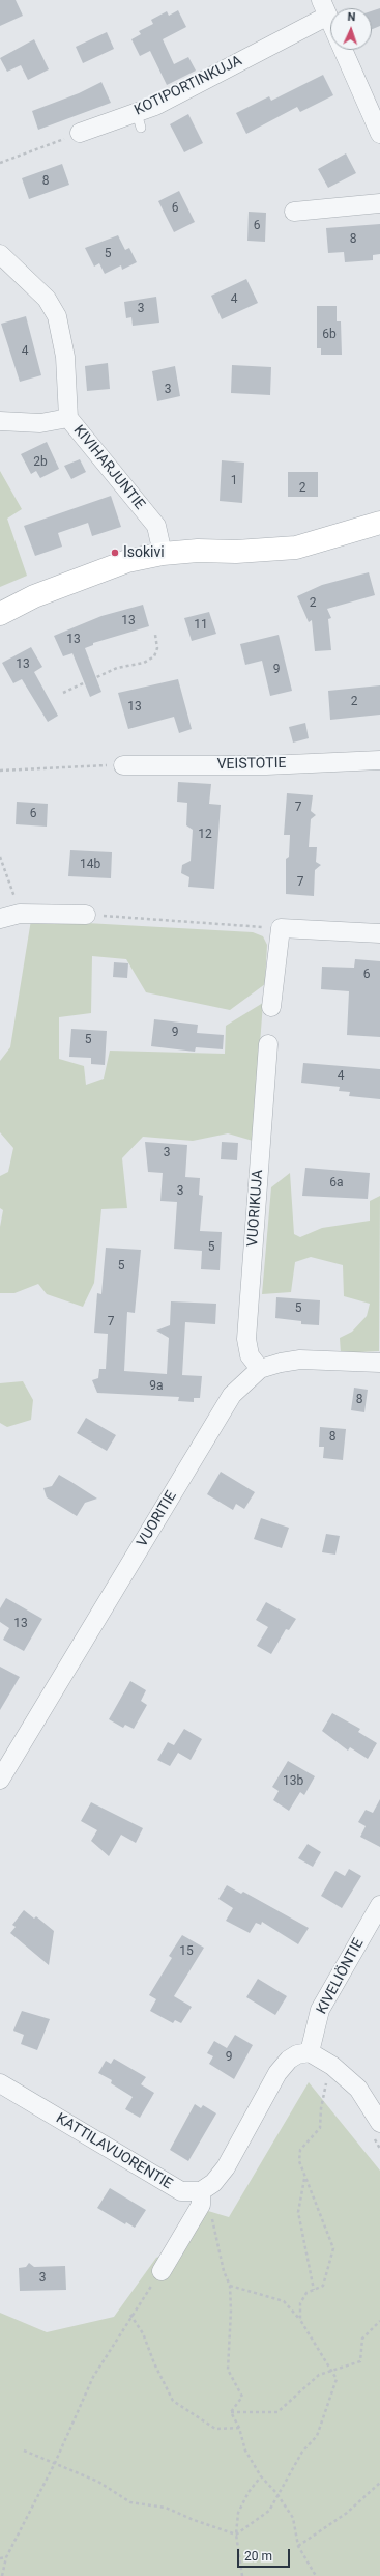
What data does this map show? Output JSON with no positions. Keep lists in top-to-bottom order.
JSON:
{
  "streets": {
    "street": [
      "KOTIPORTINKUJA",
      "KIVIHARJUNTIE",
      "VEISTOTIE",
      "VUORIKUJA",
      "VUORITIE",
      "KIVELIÖNTIE",
      "KATTILAVUORENTIE"
    ]
  },
  "crossings": [
    ["VUORIKUJA", "VUORITIE"]
  ],
  "places": ["Isokivi"],
  "house_numbers": [
    "8",
    "6",
    "6",
    "8",
    "5",
    "4",
    "3",
    "6b",
    "4",
    "3",
    "2b",
    "1",
    "2",
    "2",
    "13",
    "11",
    "13",
    "13",
    "9",
    "2",
    "13",
    "7",
    "6",
    "12",
    "14b",
    "7",
    "6",
    "9",
    "5",
    "4",
    "3",
    "6a",
    "3",
    "5",
    "5",
    "5",
    "7",
    "9a",
    "8",
    "8",
    "13",
    "13b",
    "15",
    "9",
    "3"
  ],
  "scale_bar": "20 m",
  "north": "top"
}
